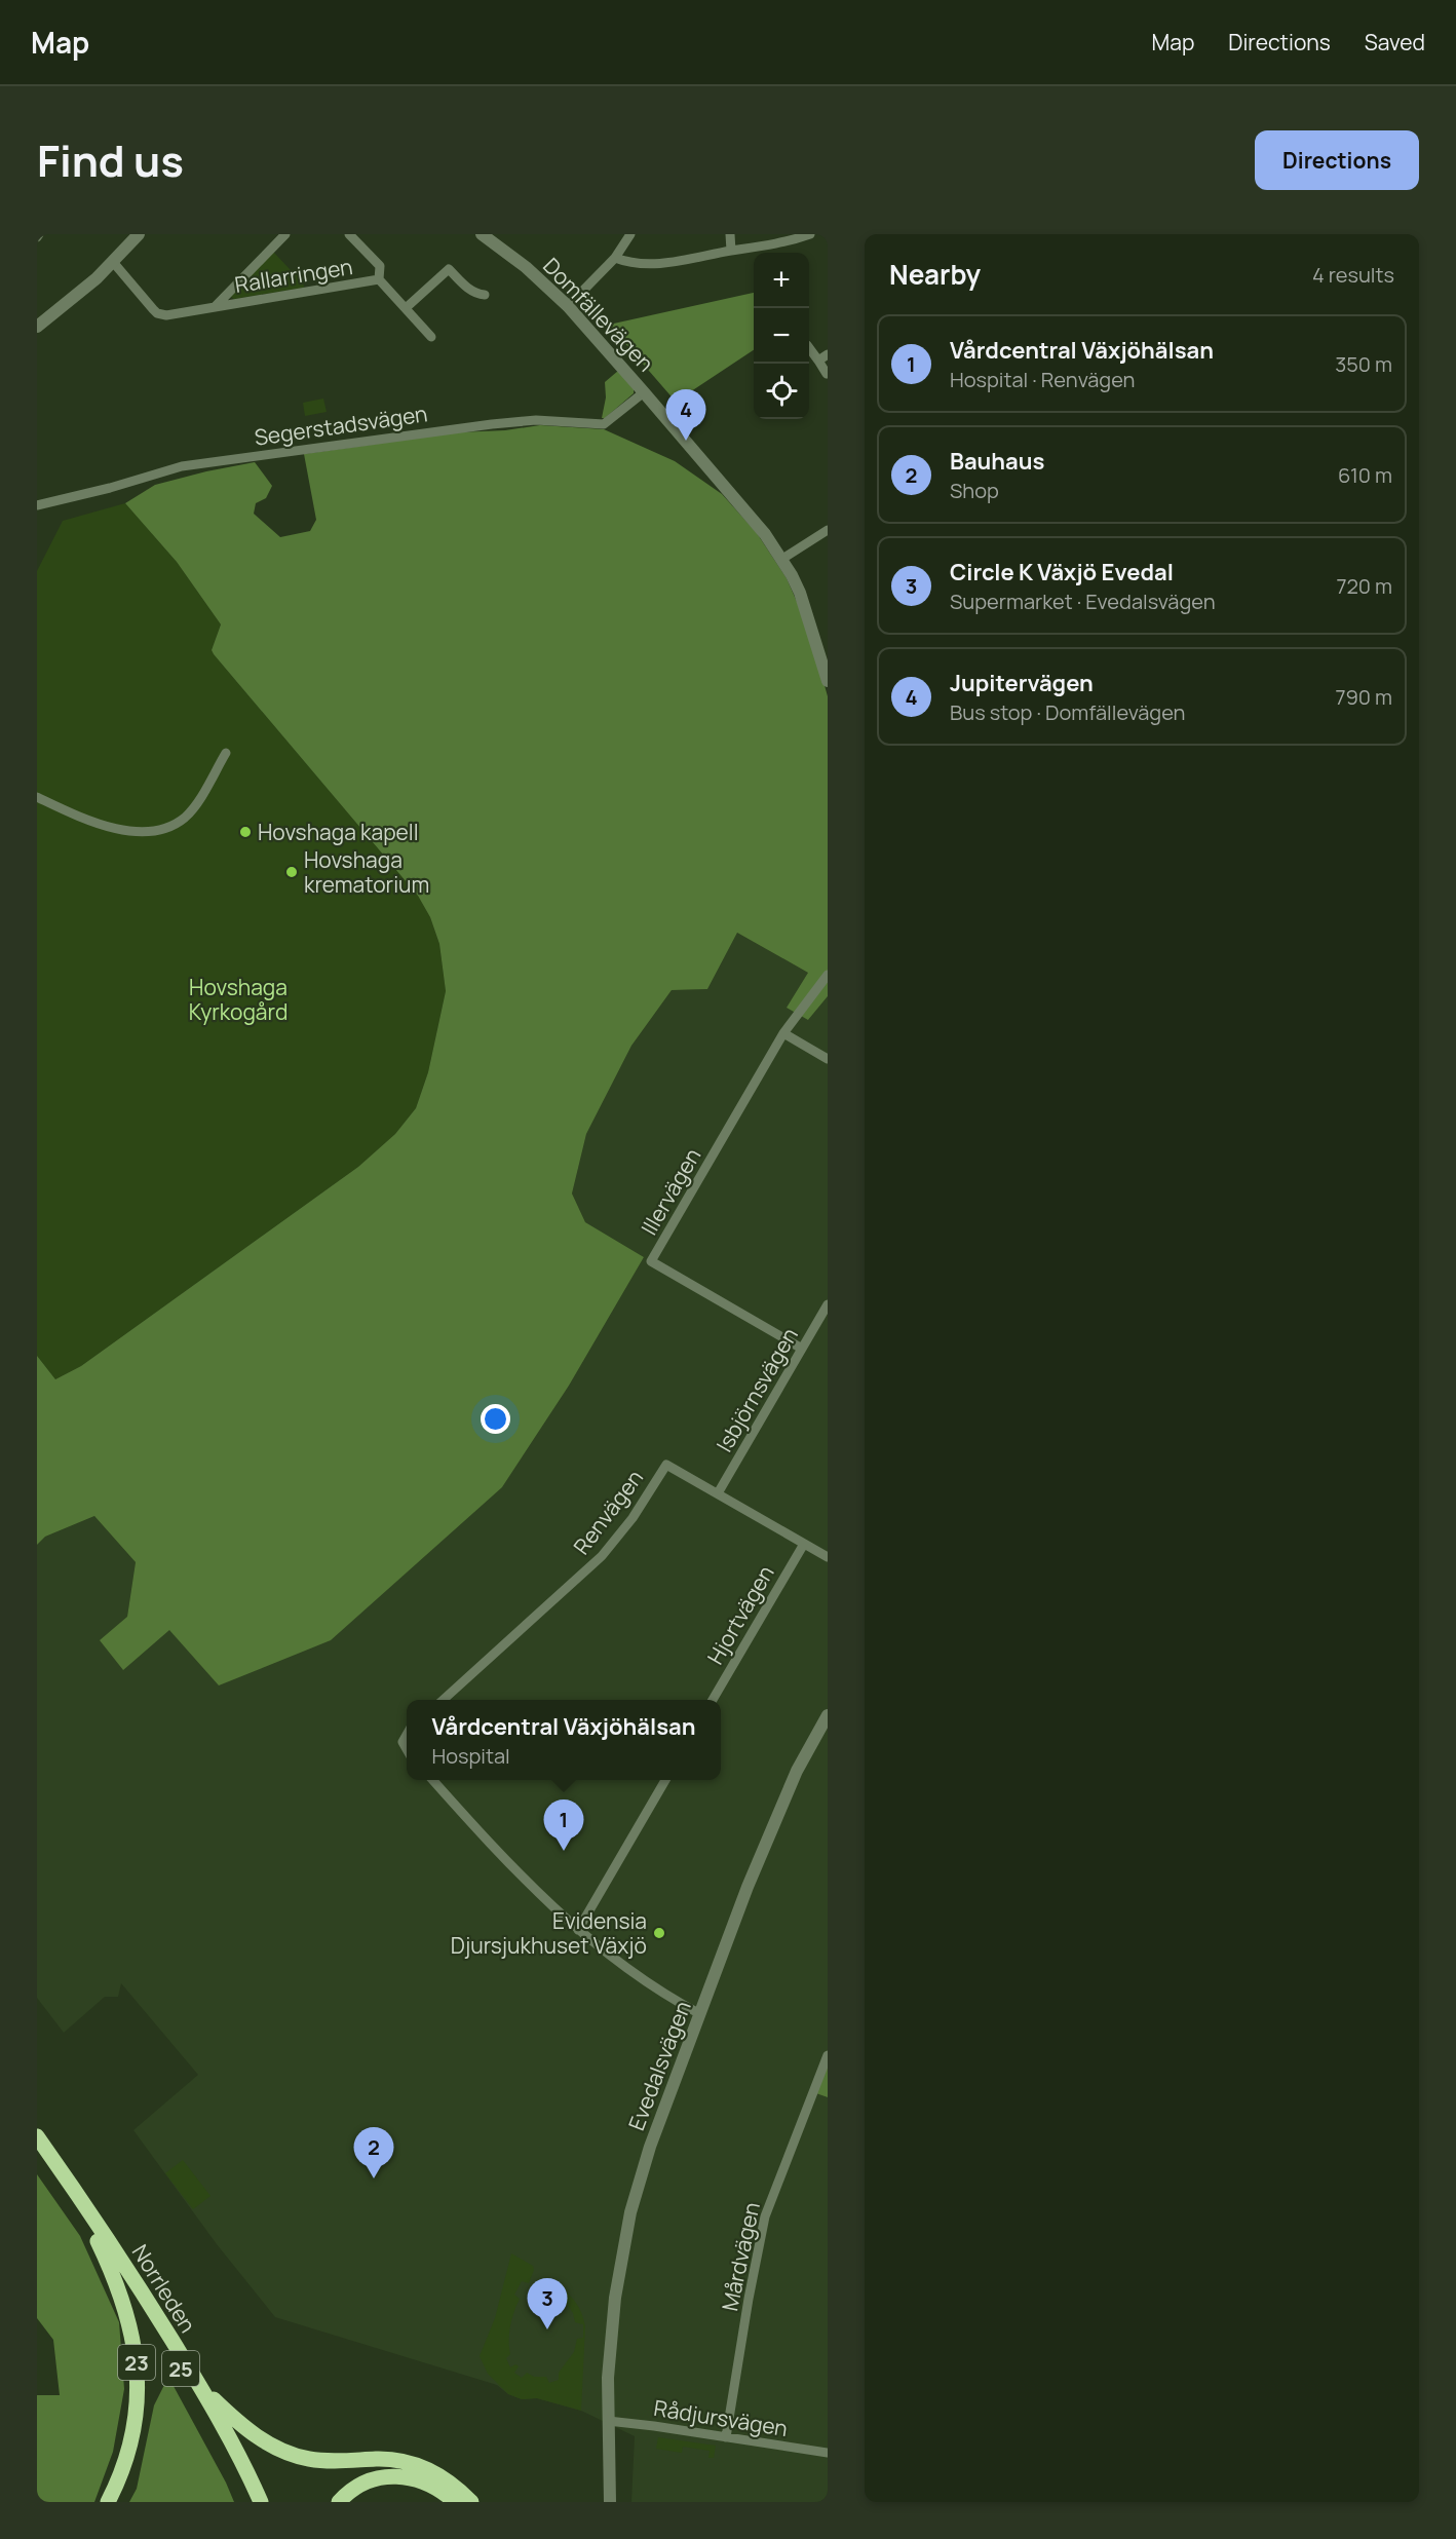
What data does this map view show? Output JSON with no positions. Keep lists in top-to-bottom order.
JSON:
{
  "streets": {
    "highway": ["Norrleden", "23", "25"],
    "street": [
      "Rallarringen",
      "Domfällevägen",
      "Segerstadsvägen",
      "Illervägen",
      "Isbjörnsvägen",
      "Renvägen",
      "Hjortvägen",
      "Evedalsvägen",
      "Mårdvägen",
      "Rådjursvägen"
    ]
  },
  "crossings": [
    ["Domfällevägen", "Segerstadsvägen"],
    ["Illervägen", "Isbjörnsvägen"],
    ["Isbjörnsvägen", "Renvägen"],
    ["Renvägen", "Hjortvägen"],
    ["Evedalsvägen", "Rådjursvägen"],
    ["Mårdvägen", "Rådjursvägen"],
    ["Norrleden", "23"]
  ],
  "parks": ["Hovshaga Kyrkogård"],
  "places": ["Hovshaga kapell", "Hovshaga krematorium", "Evidensia Djursjukhuset Växjö"],
  "page": {
    "header": "Map",
    "nav": ["Map", "Directions", "Saved"],
    "title": "Find us",
    "buttons": "Directions",
    "heading": ["Nearby", "4 results"],
    "map_buttons": ["+", "−"],
    "list": [
      {
        "mark": "1",
        "name": "Vårdcentral Växjöhälsan",
        "note": "Hospital · Renvägen",
        "value": "350 m"
      },
      {
        "mark": "2",
        "name": "Bauhaus",
        "note": "Shop",
        "value": "610 m"
      },
      {
        "mark": "3",
        "name": "Circle K Växjö Evedal",
        "note": "Supermarket · Evedalsvägen",
        "value": "720 m"
      },
      {
        "mark": "4",
        "name": "Jupitervägen",
        "note": "Bus stop · Domfällevägen",
        "value": "790 m"
      }
    ],
    "pins": [
      "4",
      "1",
      "2",
      "3"
    ],
    "popup": ["Vårdcentral Växjöhälsan", "Hospital"]
  }
}
